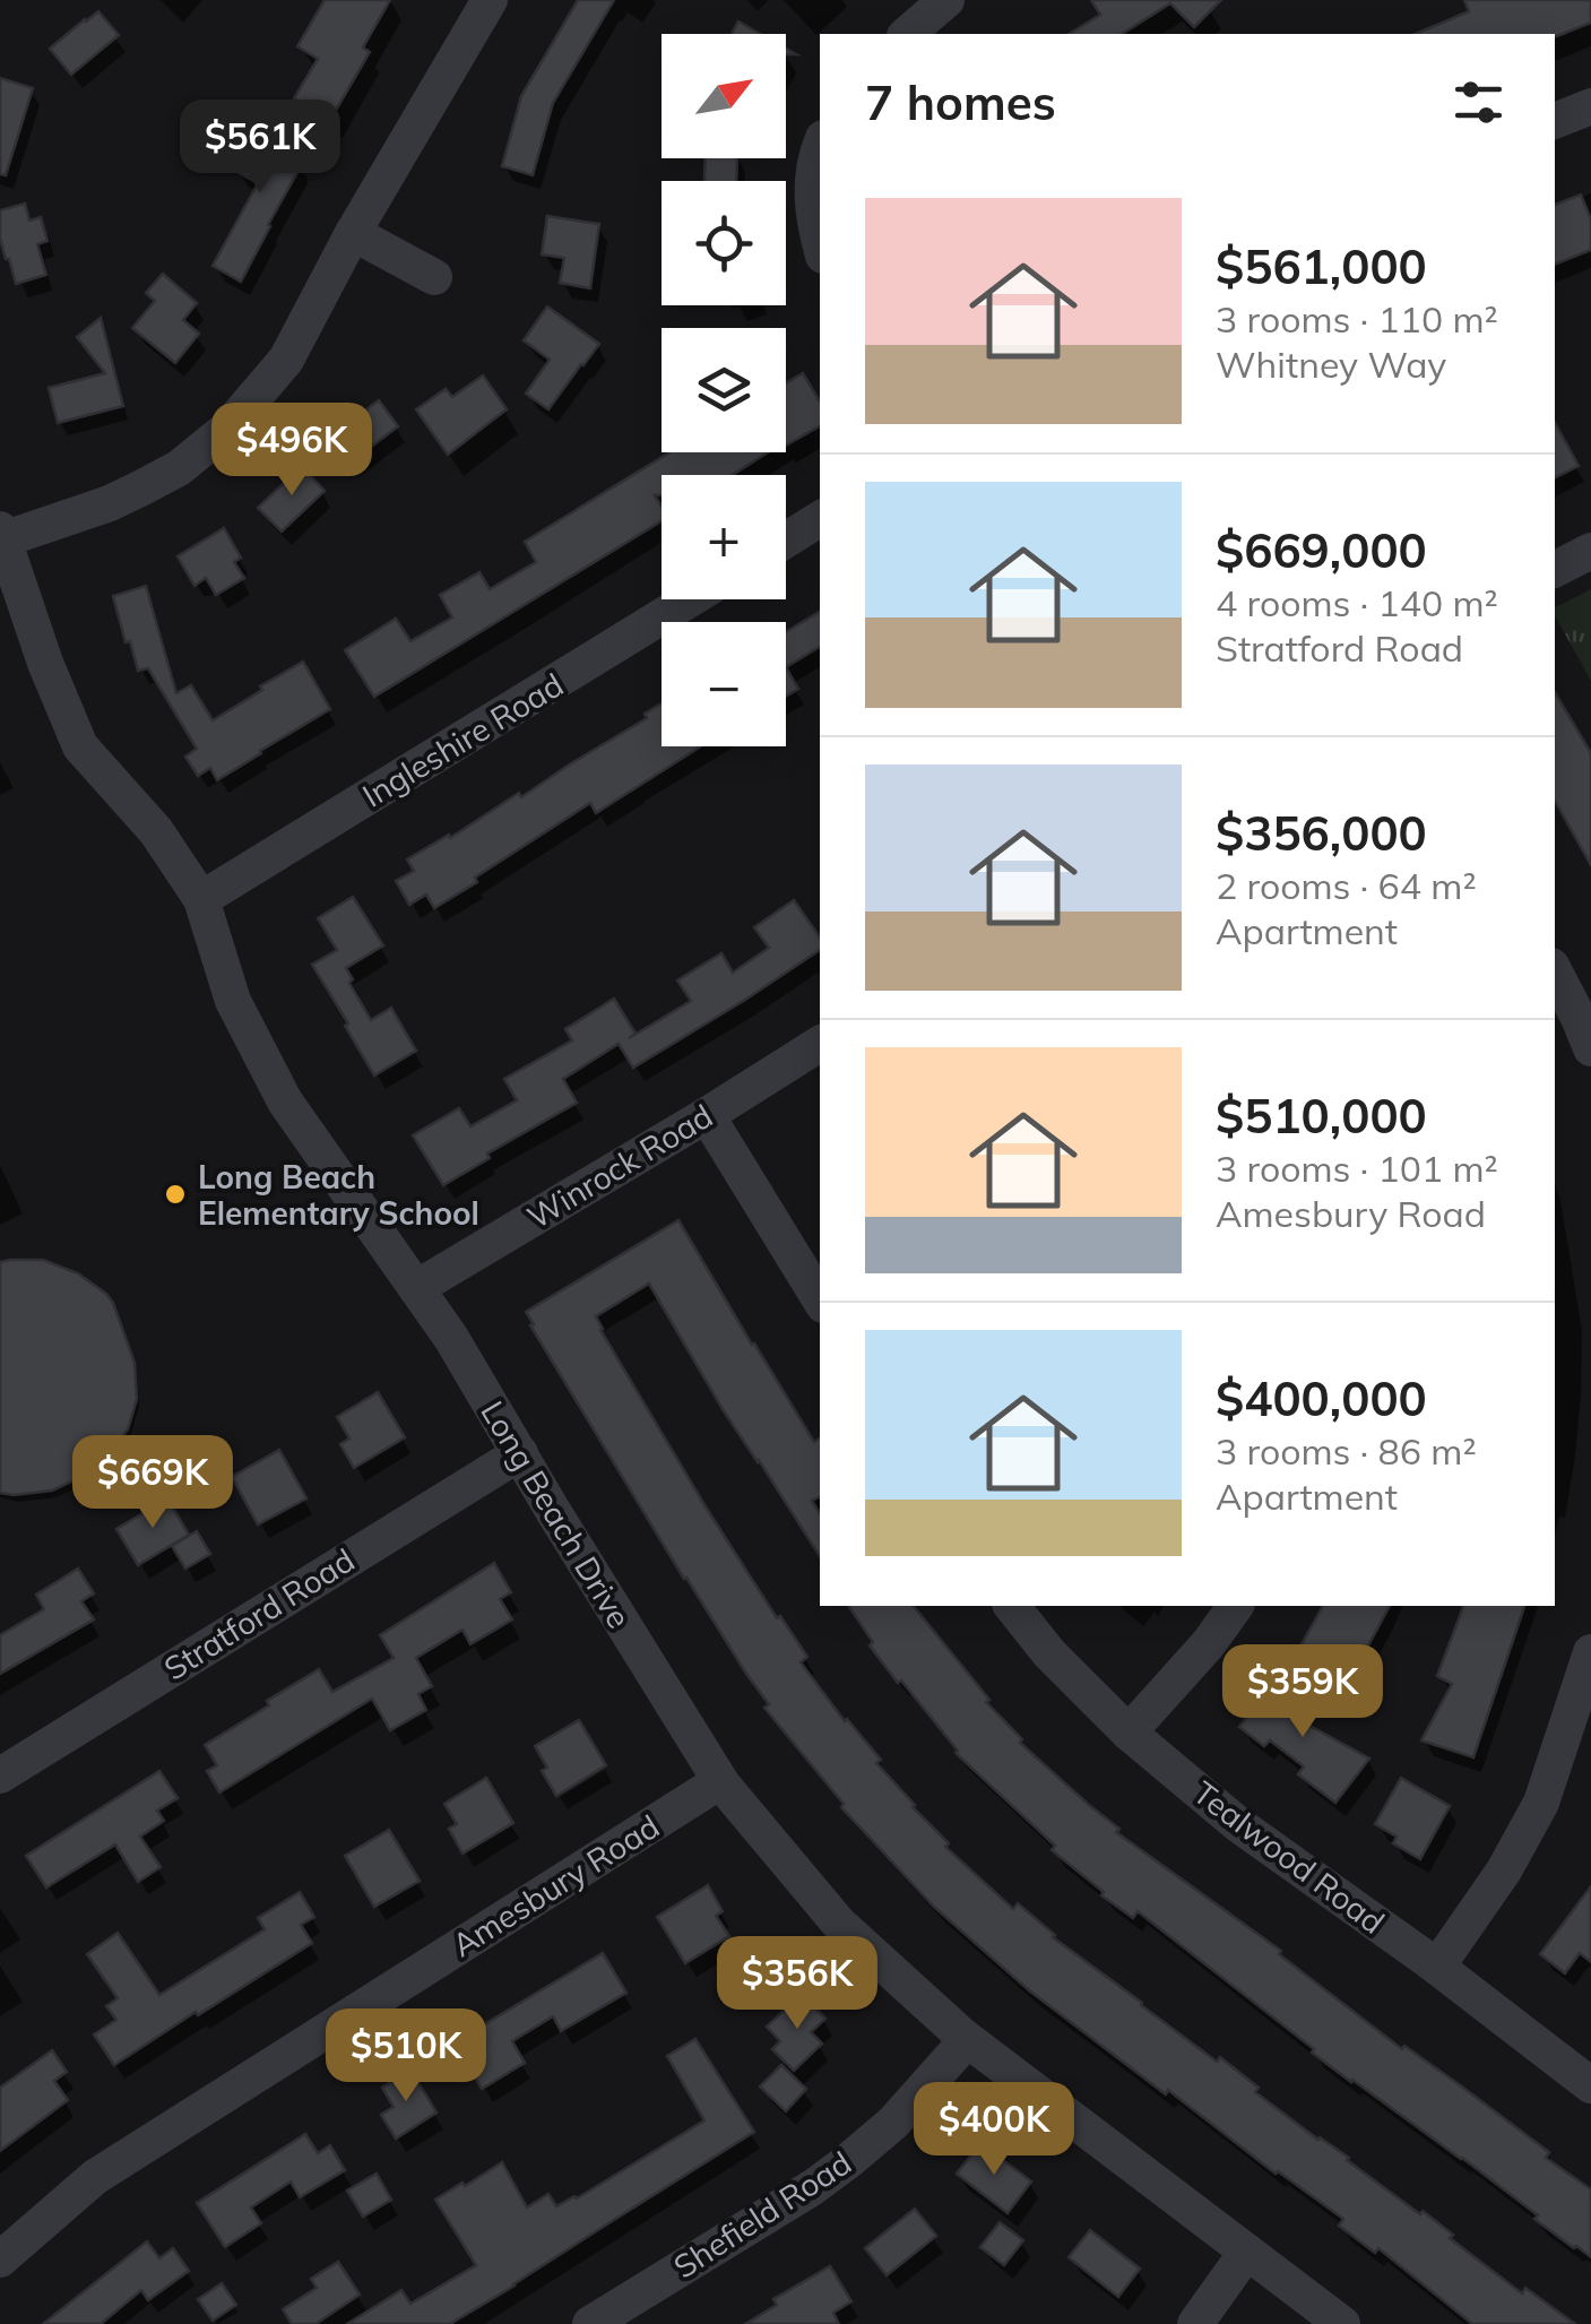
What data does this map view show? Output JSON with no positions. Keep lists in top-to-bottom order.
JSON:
{
  "streets": {
    "street": [
      "Ingleshire Road",
      "Winrock Road",
      "Long Beach Drive",
      "Stratford Road",
      "Tealwood Road",
      "Amesbury Road",
      "Shefield Road"
    ]
  },
  "crossings": [
    ["Ingleshire Road", "Long Beach Drive"],
    ["Winrock Road", "Long Beach Drive"],
    ["Long Beach Drive", "Stratford Road"],
    ["Long Beach Drive", "Amesbury Road"],
    ["Long Beach Drive", "Shefield Road"]
  ],
  "places": ["Long Beach Elementary School"],
  "north": "top right",
  "page": {
    "map_buttons": ["+", "−"],
    "heading": "7 homes",
    "price": [
      "$561K",
      "$496K",
      "$669K",
      "$359K",
      "$356K",
      "$510K",
      "$400K"
    ],
    "list": [
      {
        "name": "$561,000",
        "note": "3 rooms · 110 m² · Whitney Way"
      },
      {
        "name": "$669,000",
        "note": "4 rooms · 140 m² · Stratford Road"
      },
      {
        "name": "$356,000",
        "note": "2 rooms · 64 m² · Apartment"
      },
      {
        "name": "$510,000",
        "note": "3 rooms · 101 m² · Amesbury Road"
      },
      {
        "name": "$400,000",
        "note": "3 rooms · 86 m² · Apartment"
      }
    ]
  }
}
